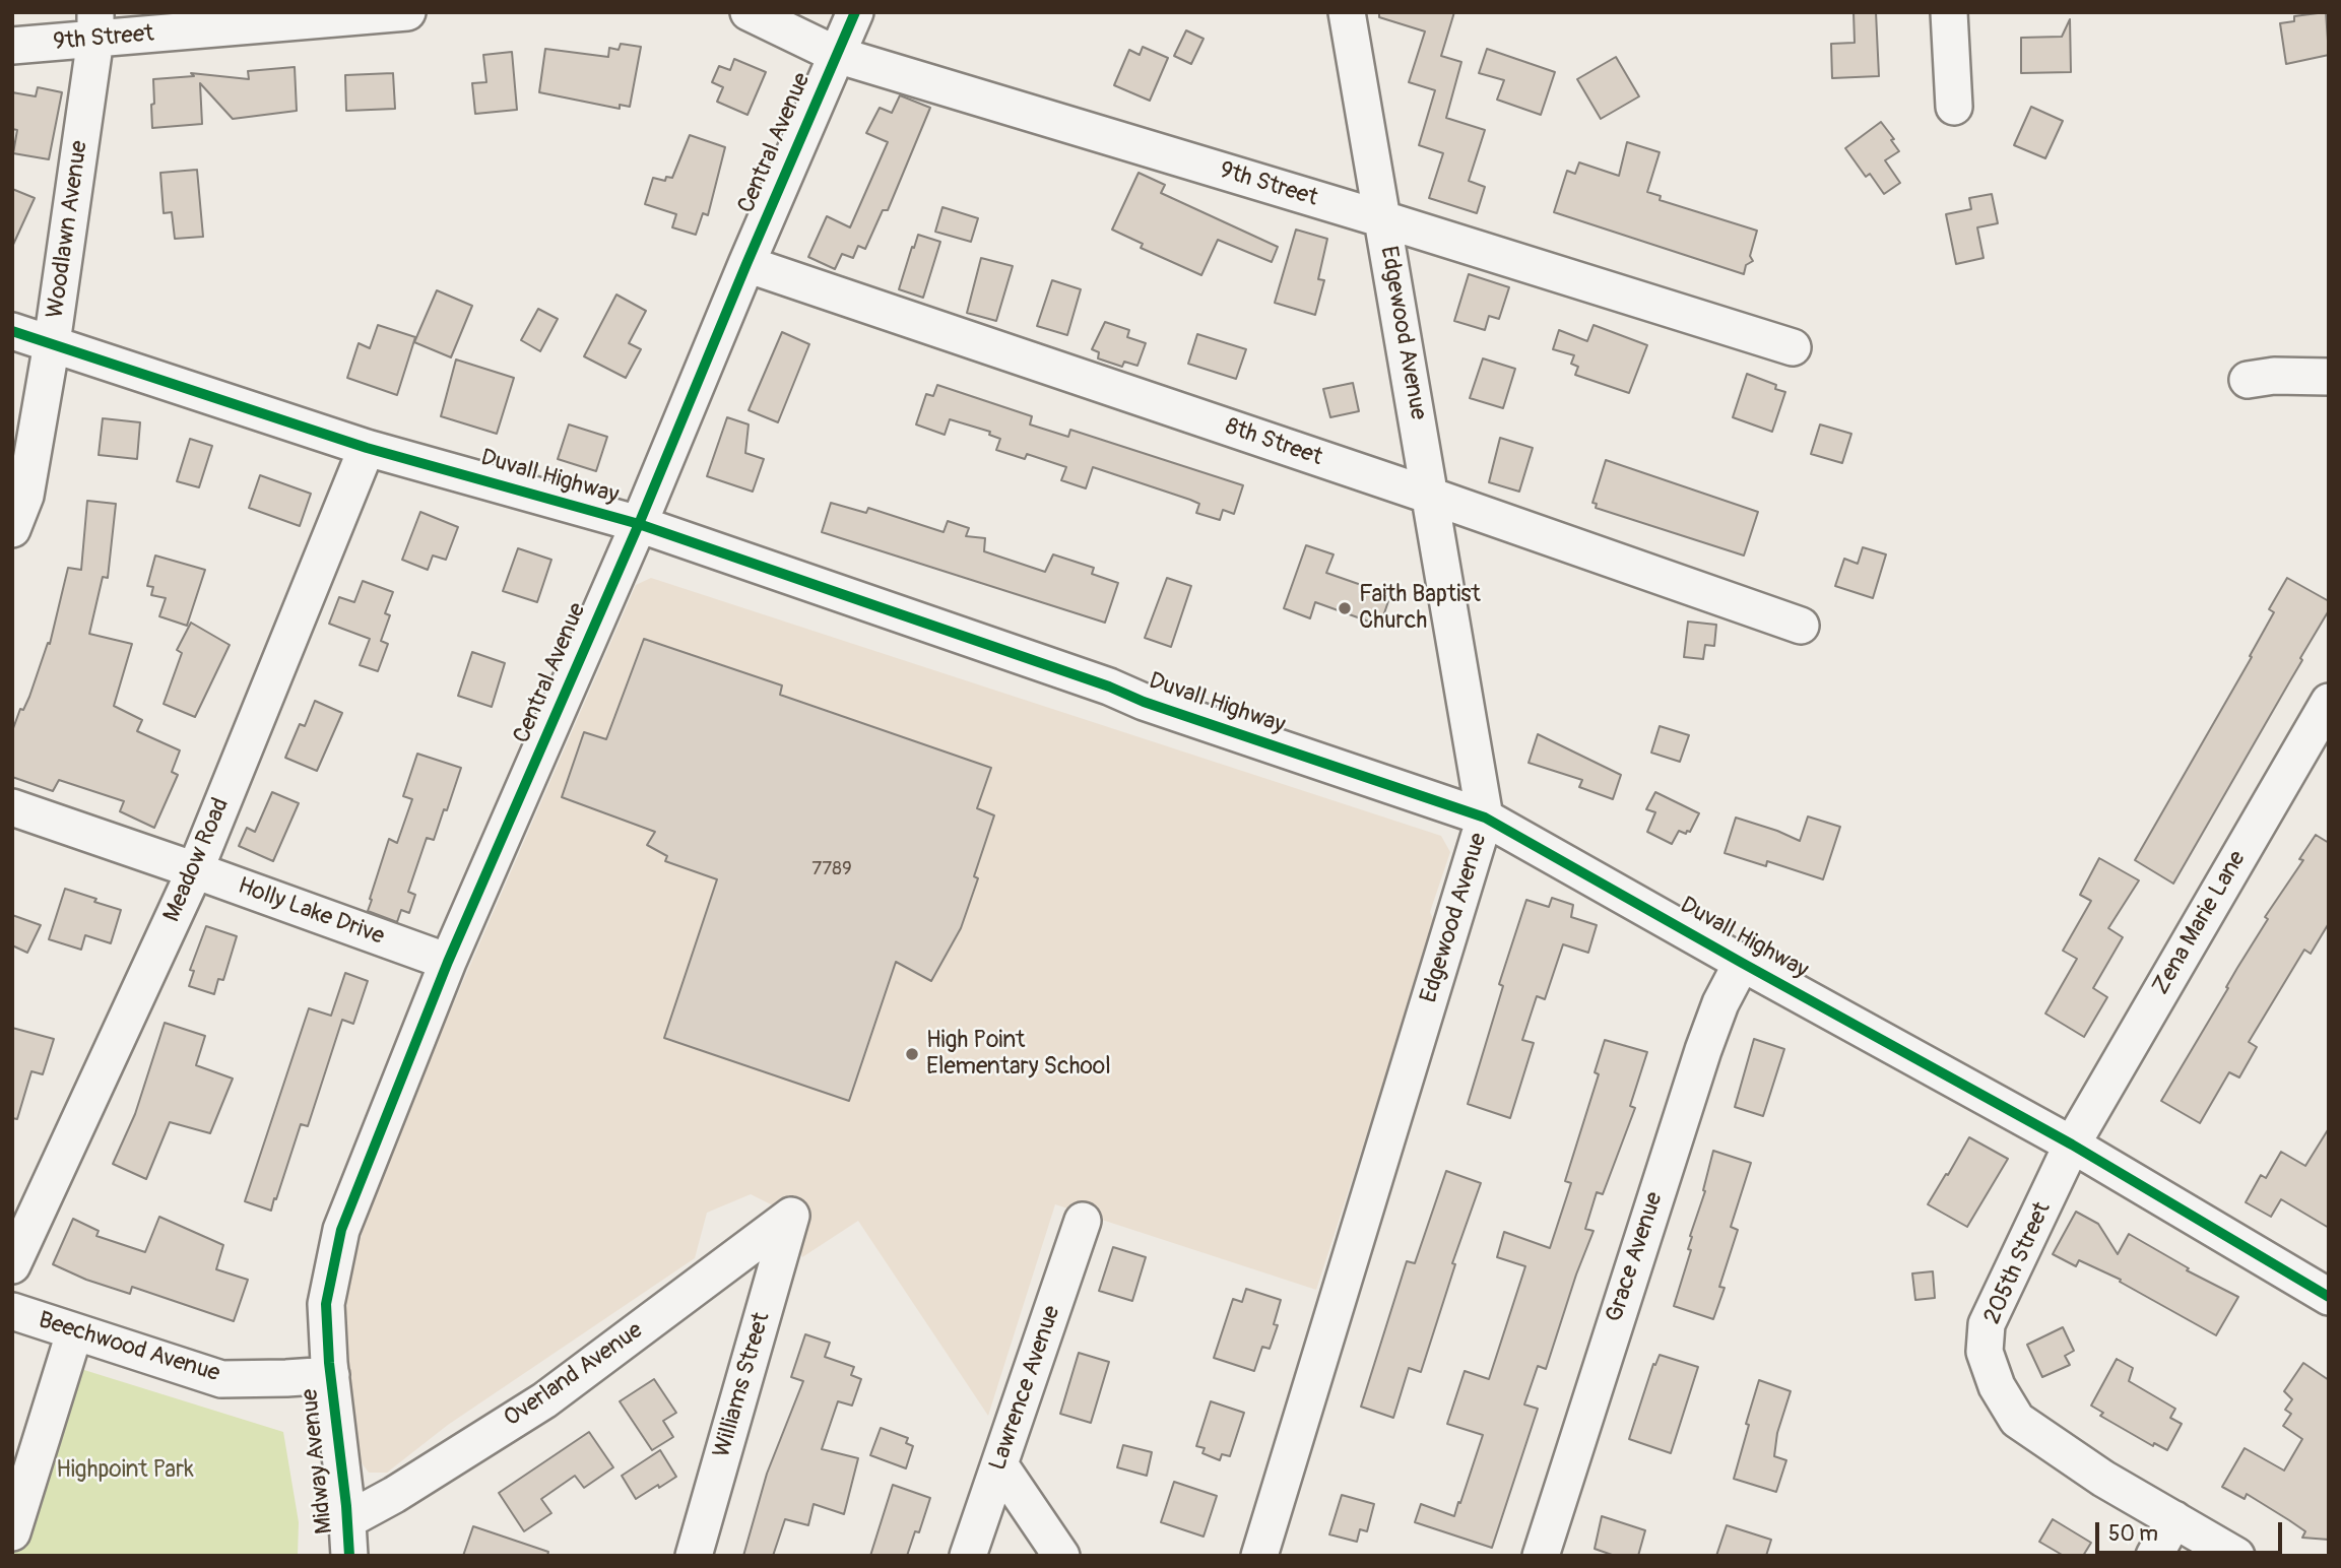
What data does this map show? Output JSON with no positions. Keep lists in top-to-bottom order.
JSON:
{
  "streets": {
    "street": [
      "9th Street",
      "Central Avenue",
      "Woodlawn Avenue",
      "Edgewood Avenue",
      "8th Street",
      "Duvall Highway",
      "Meadow Road",
      "Holly Lake Drive",
      "Zena Marie Lane",
      "Grace Avenue",
      "205th Street",
      "Beechwood Avenue",
      "Overland Avenue",
      "Williams Street",
      "Lawrence Avenue",
      "Midway Avenue"
    ]
  },
  "crossings": [
    ["9th Street", "Central Avenue"],
    ["9th Street", "Woodlawn Avenue"],
    ["9th Street", "Edgewood Avenue"],
    ["Central Avenue", "8th Street"],
    ["Central Avenue", "Duvall Highway"],
    ["Central Avenue", "Holly Lake Drive"],
    ["Central Avenue", "Beechwood Avenue"],
    ["Central Avenue", "Midway Avenue"],
    ["Woodlawn Avenue", "Duvall Highway"],
    ["Edgewood Avenue", "8th Street"],
    ["Edgewood Avenue", "Duvall Highway"],
    ["Duvall Highway", "Meadow Road"],
    ["Duvall Highway", "Zena Marie Lane"],
    ["Duvall Highway", "Grace Avenue"],
    ["Duvall Highway", "205th Street"],
    ["Meadow Road", "Holly Lake Drive"],
    ["Zena Marie Lane", "205th Street"],
    ["Beechwood Avenue", "Midway Avenue"],
    ["Overland Avenue", "Williams Street"],
    ["Overland Avenue", "Midway Avenue"]
  ],
  "parks": ["Highpoint Park"],
  "places": ["Faith Baptist Church", "High Point Elementary School"],
  "house_numbers": ["7789"],
  "scale_bar": "50 m"
}
